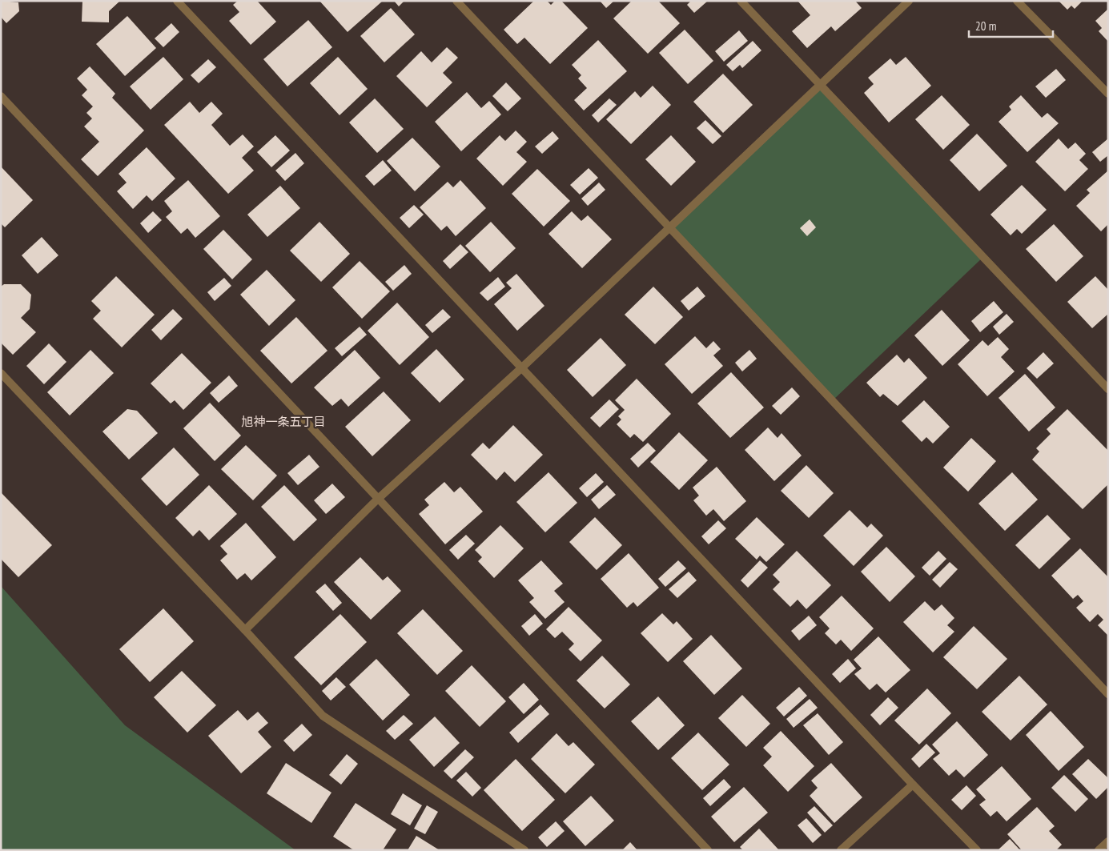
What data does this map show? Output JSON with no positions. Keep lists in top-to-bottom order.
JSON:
{
  "districts": ["旭神一条五丁目"],
  "scale_bar": "20 m"
}
